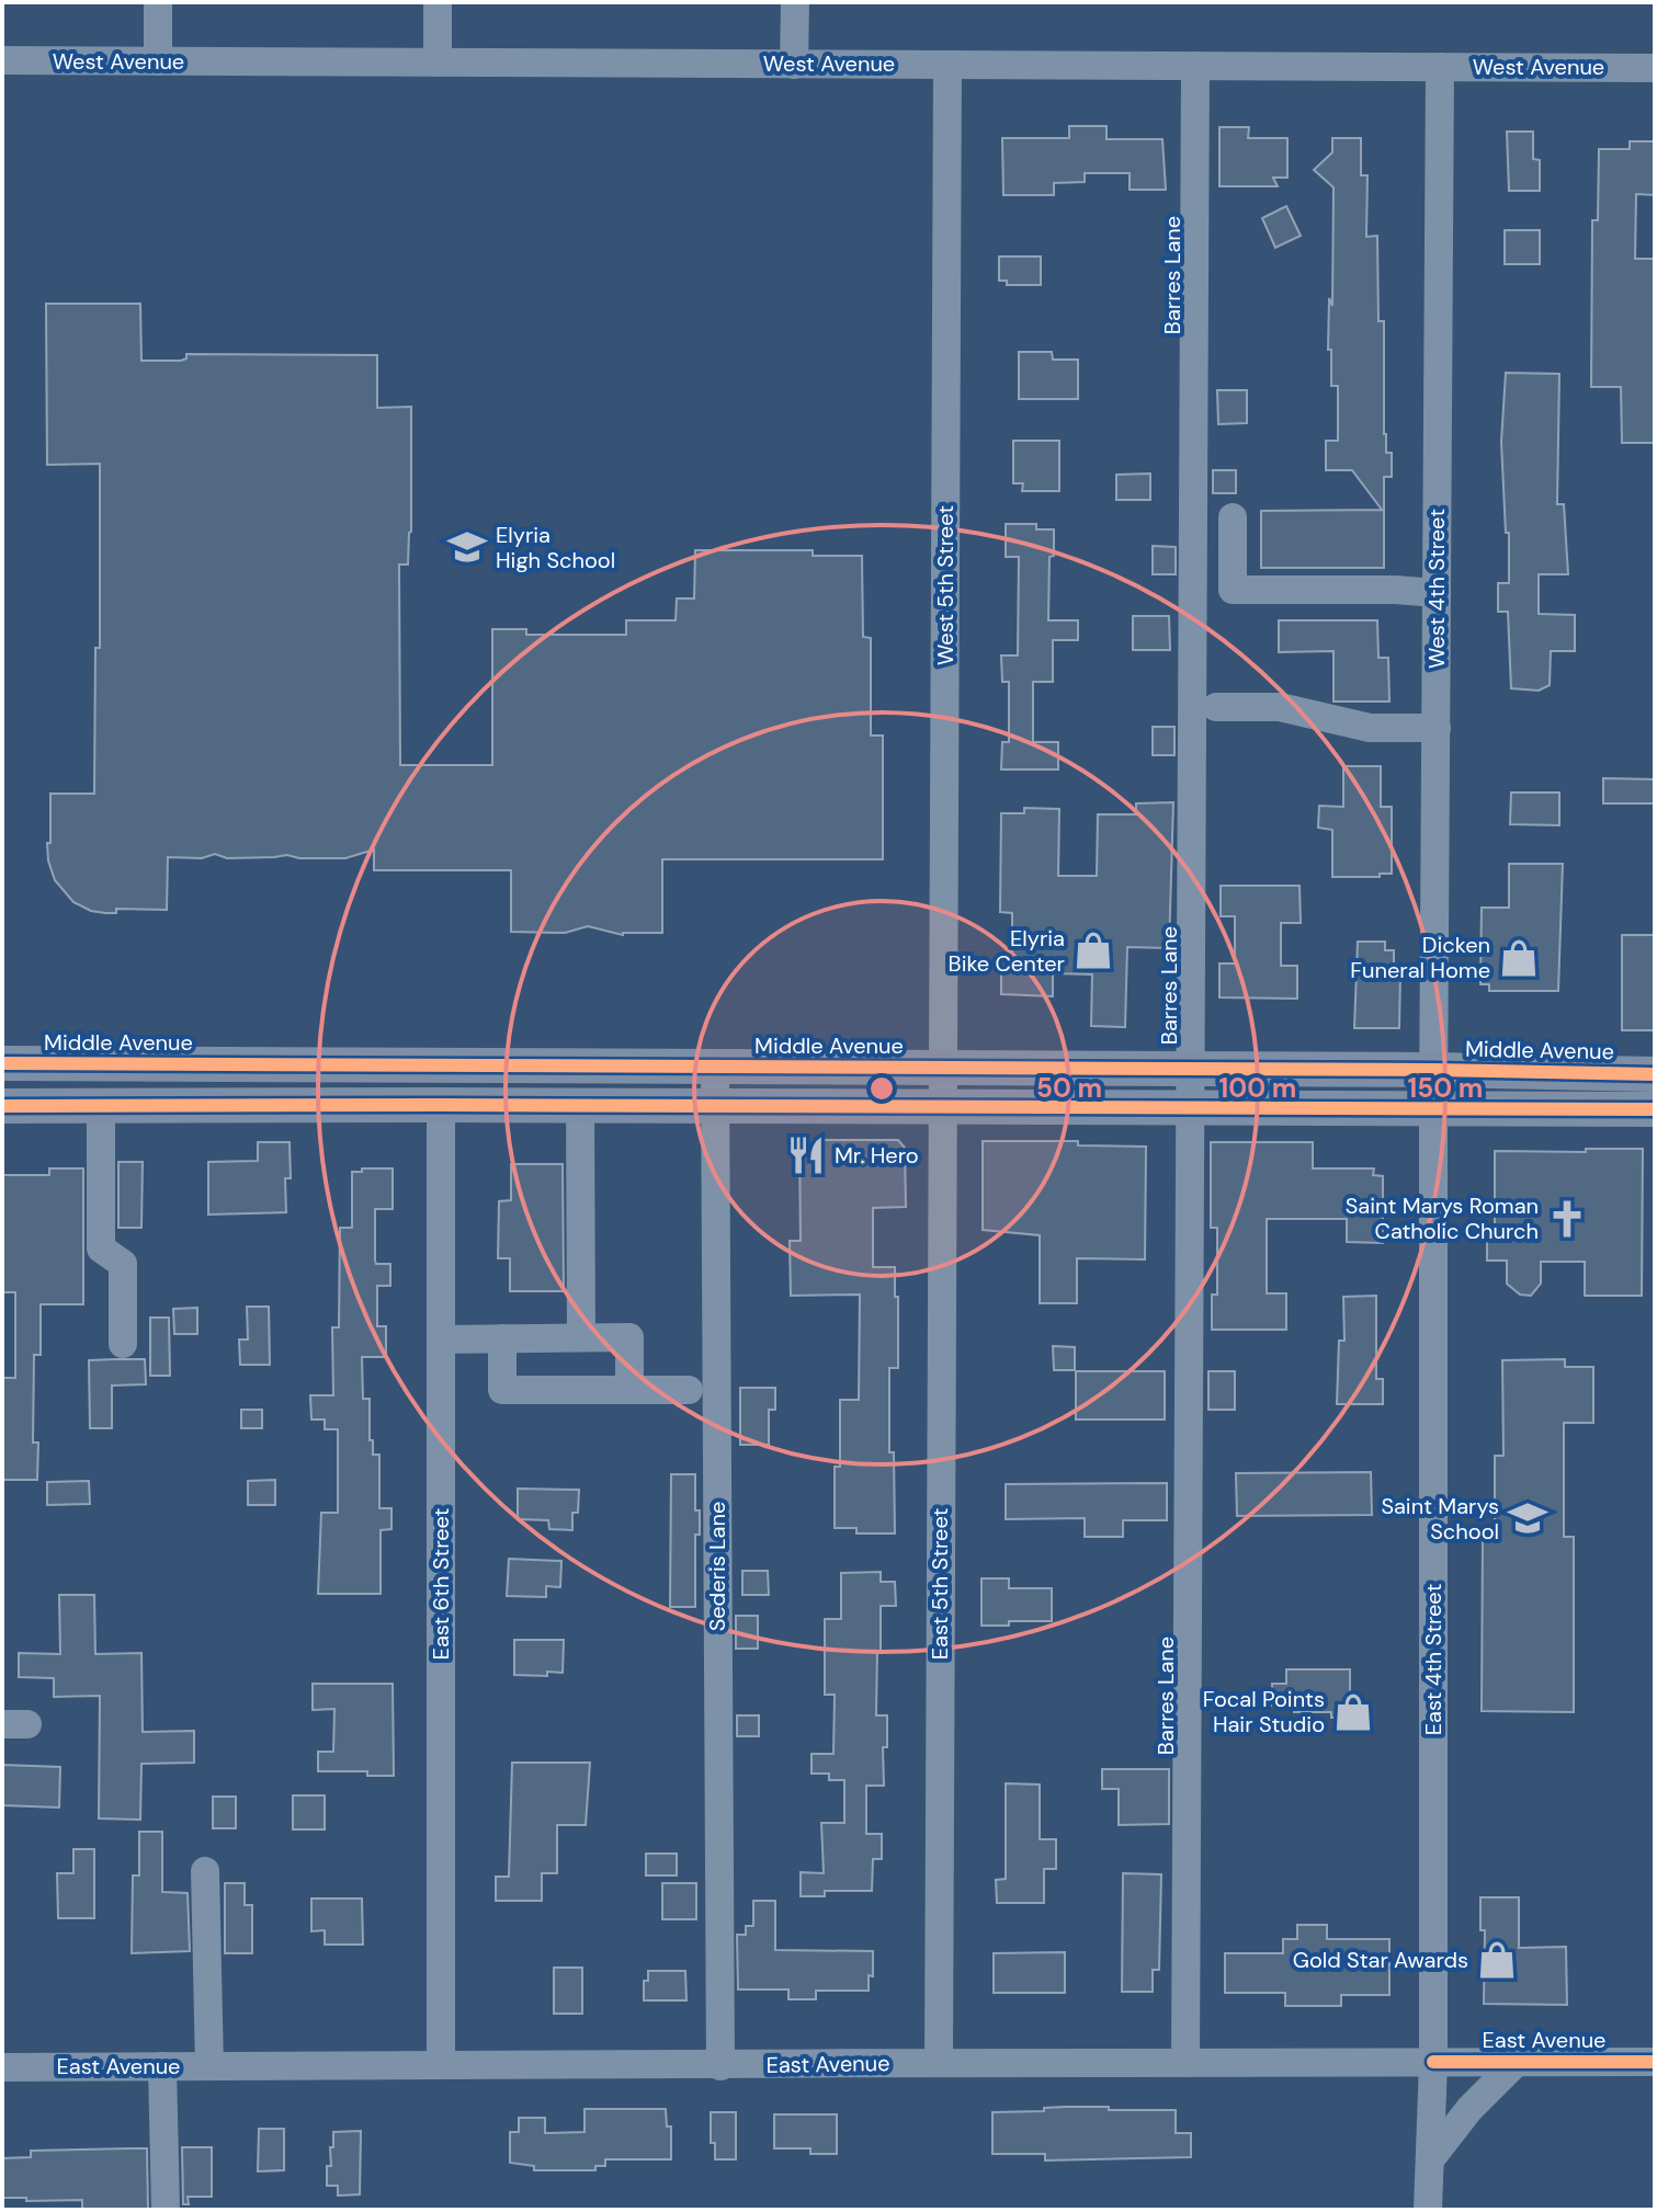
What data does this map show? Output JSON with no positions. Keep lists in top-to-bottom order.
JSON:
{
  "streets": {
    "main road": ["Middle Avenue"],
    "street": [
      "West Avenue",
      "Barres Lane",
      "West 5th Street",
      "West 4th Street",
      "Sederis Lane",
      "East 6th Street",
      "East 5th Street",
      "East 4th Street",
      "East Avenue"
    ]
  },
  "crossings": [
    ["West Avenue", "Barres Lane"],
    ["West Avenue", "West 5th Street"],
    ["West Avenue", "West 4th Street"],
    ["Barres Lane", "Middle Avenue"],
    ["Barres Lane", "East Avenue"],
    ["West 5th Street", "Middle Avenue"],
    ["West 5th Street", "East 5th Street"],
    ["West 4th Street", "Middle Avenue"],
    ["West 4th Street", "East 4th Street"],
    ["Middle Avenue", "Sederis Lane"],
    ["Sederis Lane", "East Avenue"],
    ["East 6th Street", "East Avenue"],
    ["East 5th Street", "East Avenue"],
    ["East 4th Street", "East Avenue"]
  ],
  "places": {
    "school or university": ["Elyria High School", "Saint Marys School"],
    "shop": [
      "Elyria Bike Center",
      "Dicken Funeral Home",
      "Focal Points Hair Studio",
      "Gold Star Awards"
    ],
    "restaurant": ["Mr. Hero"],
    "church": ["Saint Marys Roman Catholic Church"]
  },
  "rings": ["50 m", "100 m", "150 m"]
}
